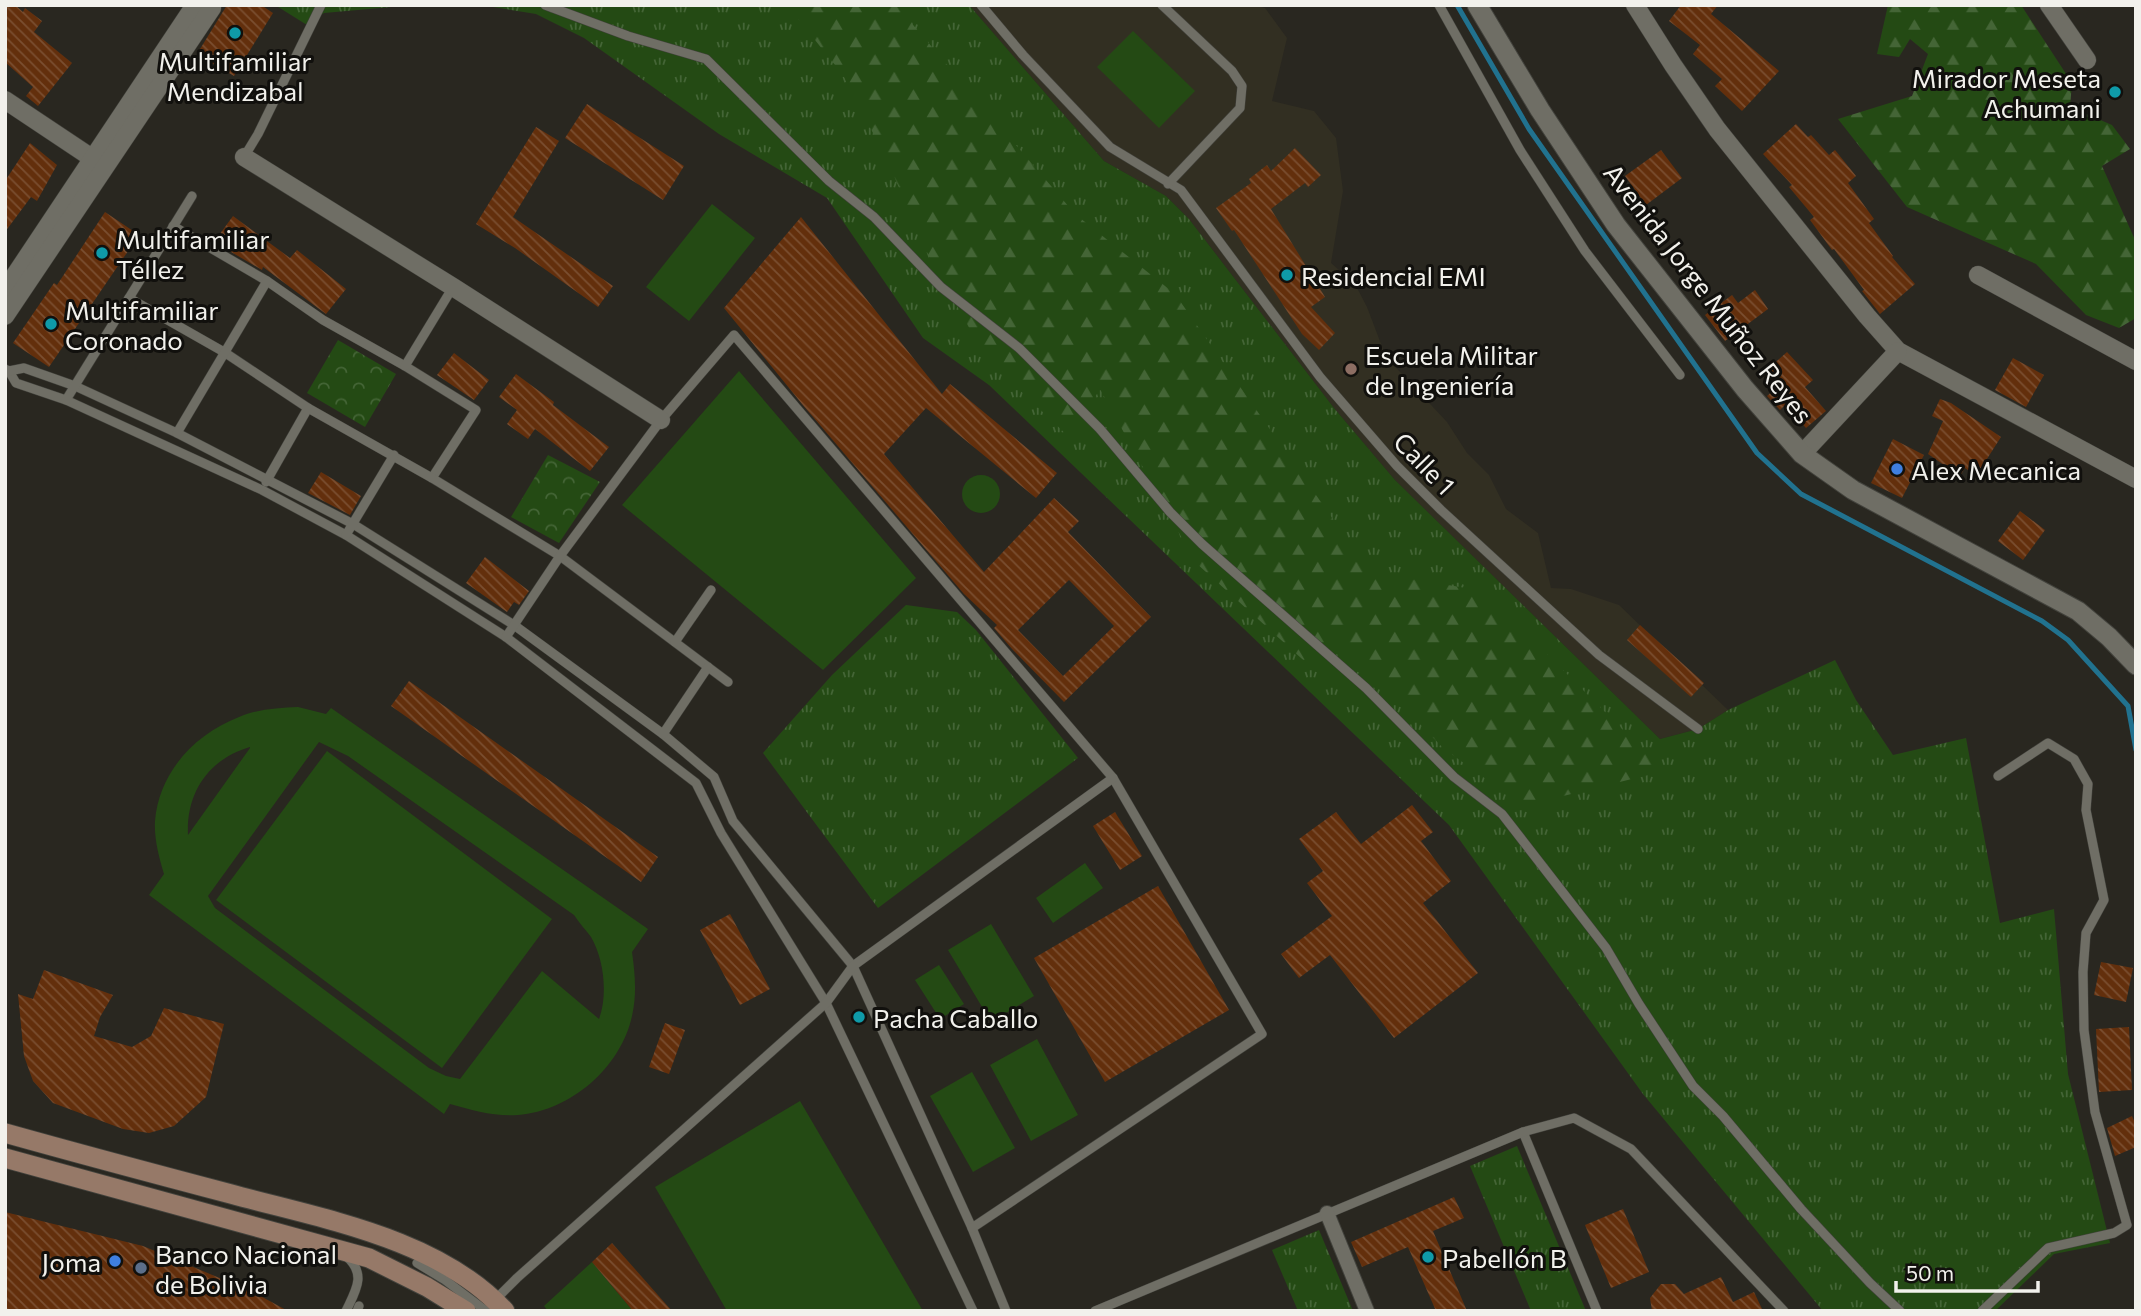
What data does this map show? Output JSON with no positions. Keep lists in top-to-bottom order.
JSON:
{
  "streets": {
    "street": ["Avenida Jorge Muñoz Reyes"],
    "lane": ["Calle 1"]
  },
  "places": [
    "Multifamiliar Mendizabal",
    "Mirador Meseta Achumani",
    "Multifamiliar Téllez",
    "Residencial EMI",
    "Multifamiliar Coronado",
    "Escuela Militar de Ingeniería",
    "Alex Mecanica",
    "Pacha Caballo",
    "Pabellón B",
    "Joma",
    "Banco Nacional de Bolivia"
  ],
  "scale_bar": "50 m"
}
